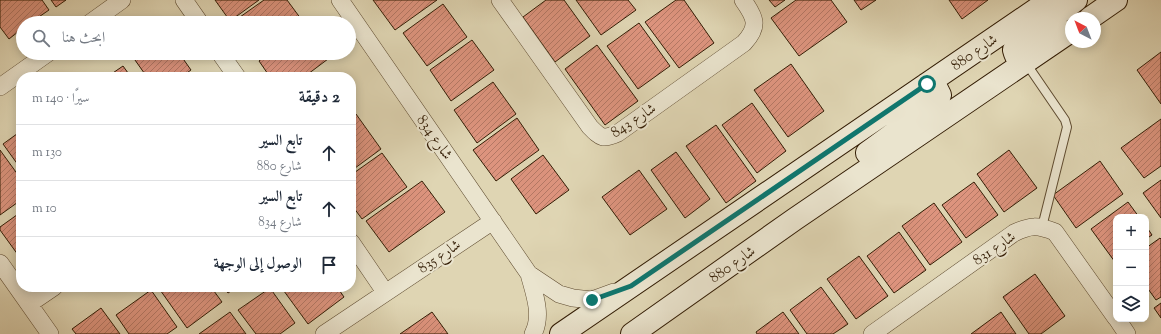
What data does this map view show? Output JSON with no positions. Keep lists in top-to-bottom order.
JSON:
{
  "streets": {
    "street": [
      "شارع 880",
      "شارع 843",
      "شارع 834",
      "شارع 831",
      "شارع 835"
    ]
  },
  "crossings": [
    ["شارع 880", "شارع 834"],
    ["شارع 834", "شارع 835"]
  ],
  "north": "top left",
  "page": {
    "search": "ابحث هنا",
    "heading": ["2 دقيقة", "سيرًا · 140 m"],
    "list": [
      ["تابع السير", "شارع 880", "130 m"],
      ["تابع السير", "شارع 834", "10 m"],
      "الوصول إلى الوجهة"
    ],
    "map_buttons": ["+", "−"]
  }
}
